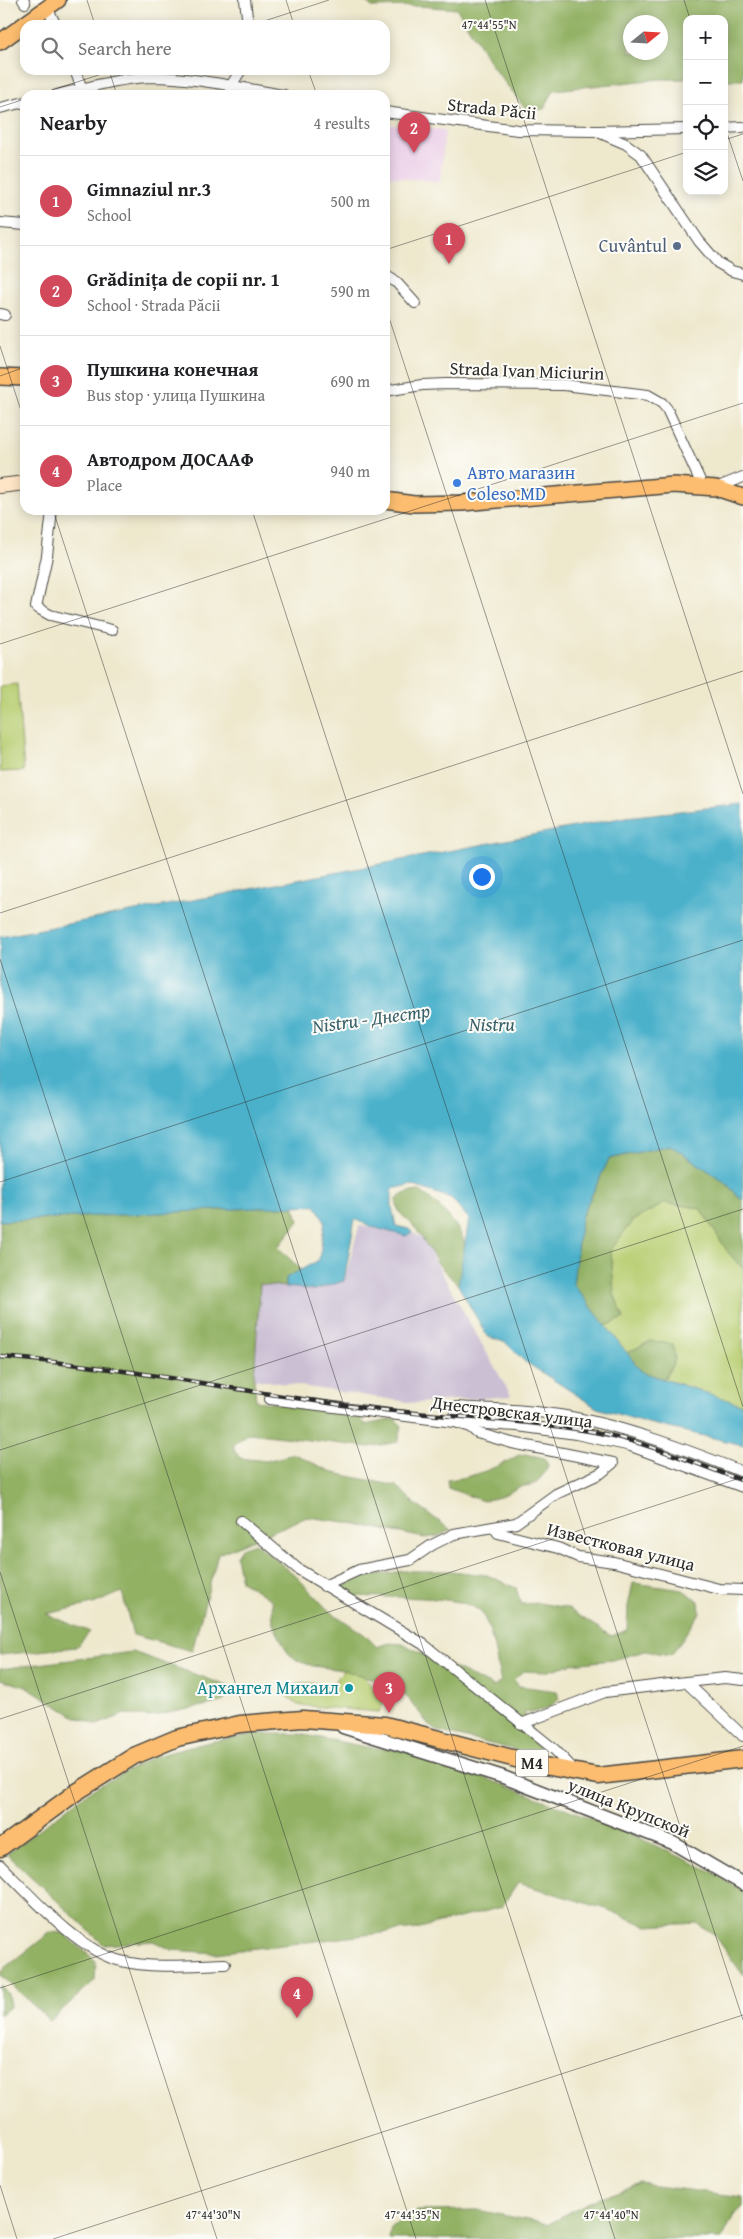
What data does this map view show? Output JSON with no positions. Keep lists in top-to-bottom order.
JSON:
{
  "streets": {
    "highway": ["M4"],
    "street": [
      "Strada Păcii",
      "Strada Ivan Miciurin",
      "Днестровская улица",
      "Известковая улица",
      "улица Крупской"
    ]
  },
  "crossings": [
    ["Днестровская улица", "Известковая улица"],
    ["M4", "улица Крупской"]
  ],
  "water": ["Nistru - Днестр", "Nistru"],
  "places": ["Cuvântul", "Авто магазин Coleso.MD", "Архангел Михаил"],
  "north": "right",
  "page": {
    "map_buttons": ["+", "−"],
    "search": "Search here",
    "heading": ["Nearby", "4 results"],
    "pins": [
      "2",
      "1",
      "3",
      "4"
    ],
    "list": [
      {
        "mark": "1",
        "name": "Gimnaziul nr.3",
        "note": "School",
        "value": "500 m"
      },
      {
        "mark": "2",
        "name": "Grădinița de copii nr. 1",
        "note": "School · Strada Păcii",
        "value": "590 m"
      },
      {
        "mark": "3",
        "name": "Пушкина конечная",
        "note": "Bus stop · улица Пушкина",
        "value": "690 m"
      },
      {
        "mark": "4",
        "name": "Автодром ДОСААФ",
        "note": "Place",
        "value": "940 m"
      }
    ]
  },
  "coordinates": [
    "47°44'55\"N",
    "47°44'30\"N",
    "47°44'35\"N",
    "47°44'40\"N"
  ]
}
